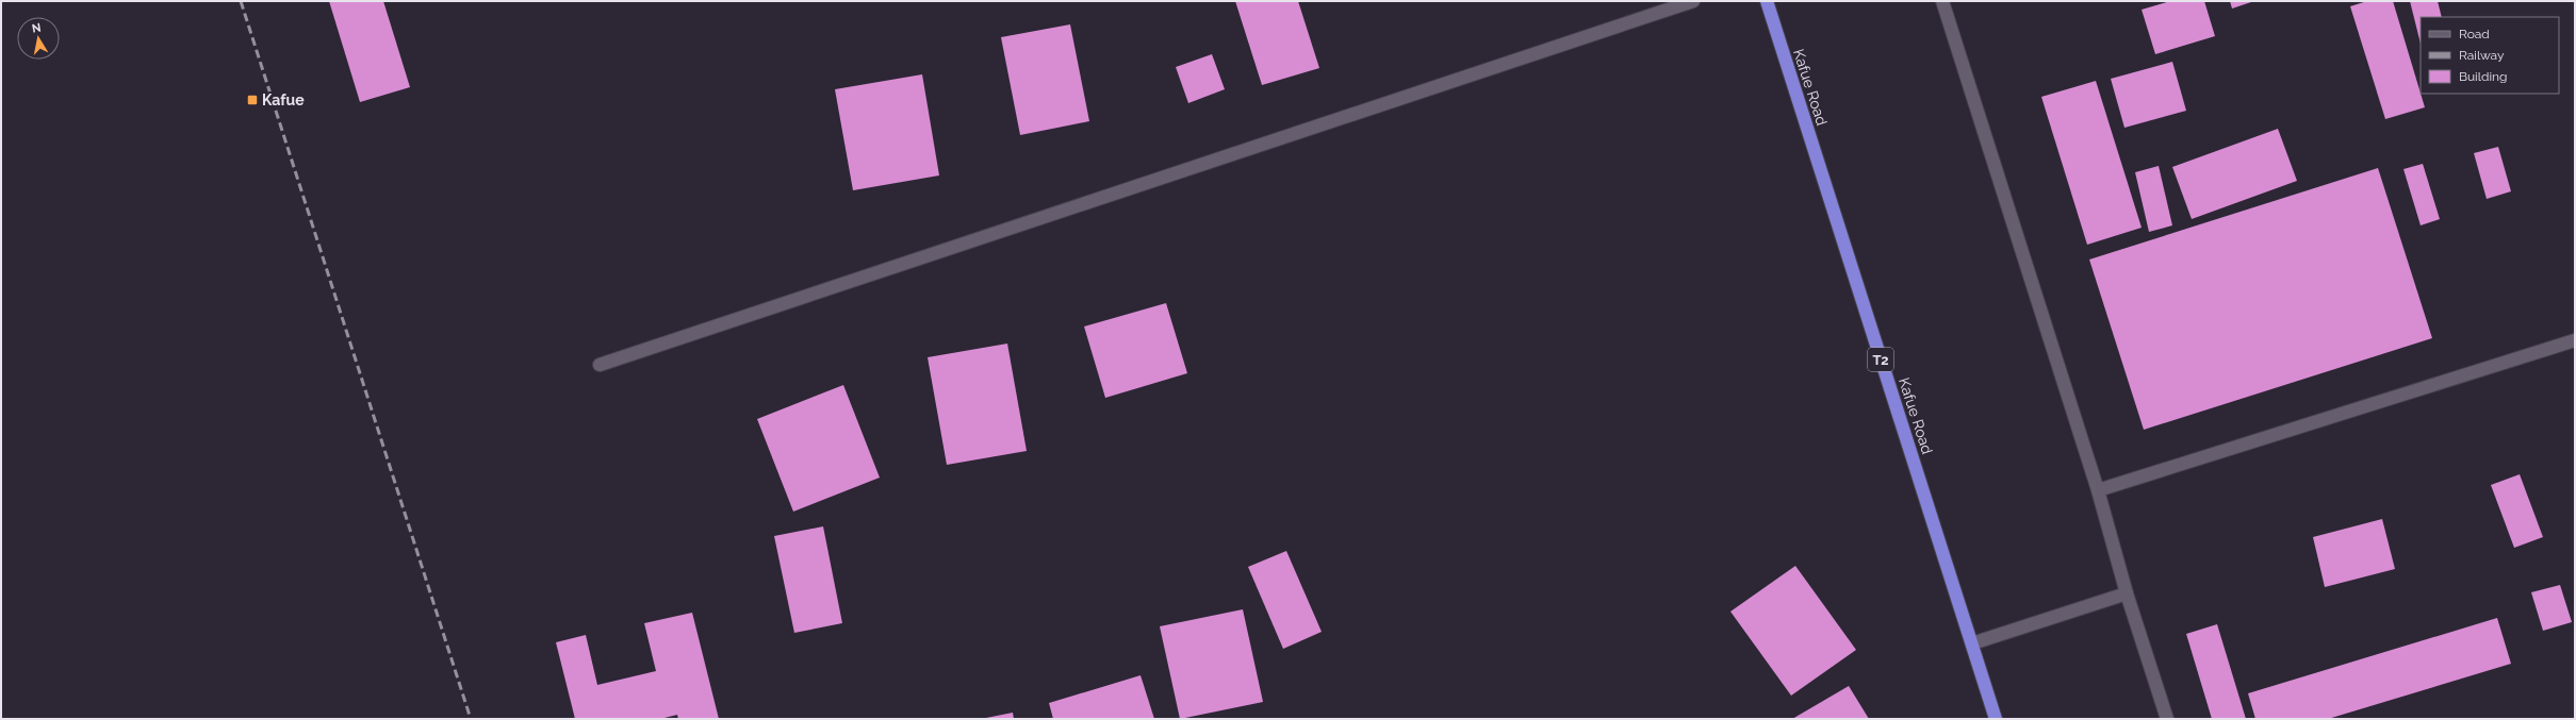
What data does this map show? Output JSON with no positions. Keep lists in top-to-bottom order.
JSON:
{
  "streets": {
    "highway": ["Kafue Road", "T2"]
  },
  "places": {
    "transit": ["Kafue"]
  },
  "legend": ["Road", "Railway", "Building"],
  "north": "top"
}
